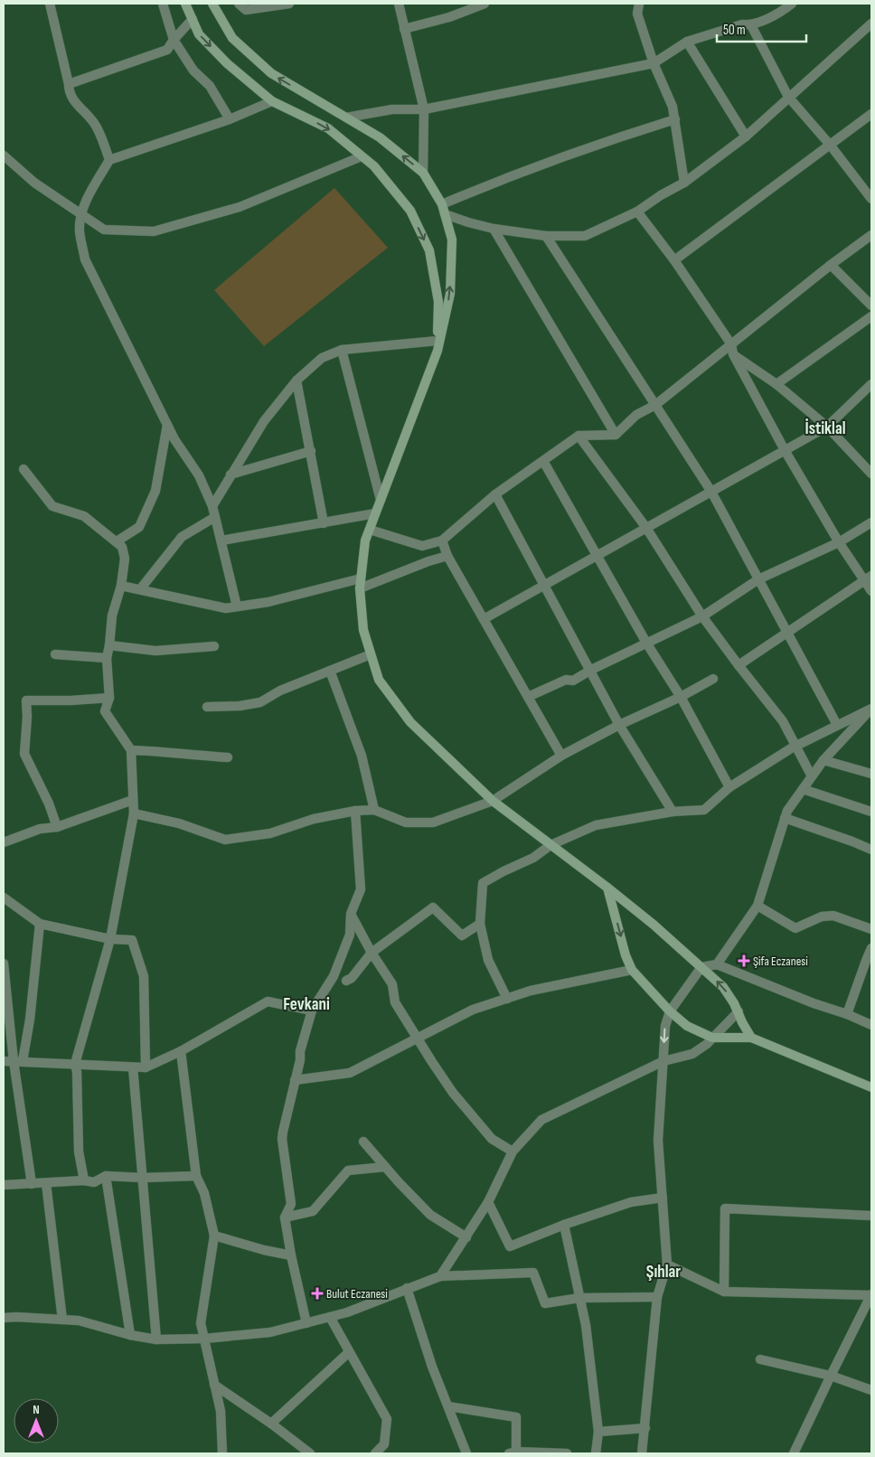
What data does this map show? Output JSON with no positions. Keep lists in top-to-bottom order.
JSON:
{
  "districts": ["İstiklal", "Fevkani", "Şıhlar"],
  "places": {
    "health": ["Şifa Eczanesi", "Bulut Eczanesi"]
  },
  "scale_bar": "50 m",
  "north": "top"
}
